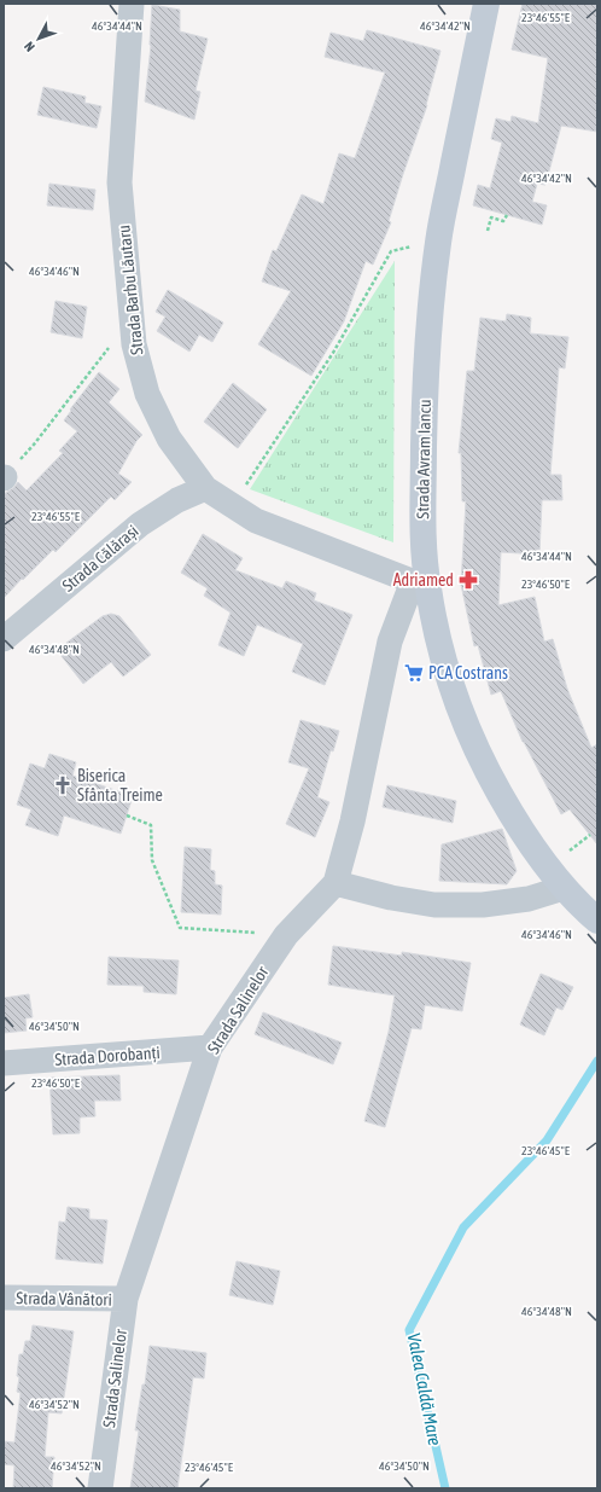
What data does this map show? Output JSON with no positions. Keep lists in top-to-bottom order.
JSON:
{
  "streets": {
    "main road": ["Strada Avram Iancu"],
    "street": [
      "Strada Barbu Lăutaru",
      "Strada Călărași",
      "Strada Salinelor",
      "Strada Dorobanți",
      "Strada Vânători"
    ]
  },
  "crossings": [
    ["Strada Barbu Lăutaru", "Strada Avram Iancu"],
    ["Strada Barbu Lăutaru", "Strada Călărași"],
    ["Strada Barbu Lăutaru", "Strada Salinelor"],
    ["Strada Avram Iancu", "Strada Salinelor"],
    ["Strada Salinelor", "Strada Dorobanți"],
    ["Strada Salinelor", "Strada Vânători"]
  ],
  "water": ["Valea Caldă Mare"],
  "places": {
    "pharmacy": ["Adriamed"],
    "supermarket": ["PCA Costrans"],
    "church": ["Biserica Sfânta Treime"]
  },
  "north": "bottom left",
  "coordinates": [
    "23°46'55\"E",
    "46°34'44\"N",
    "46°34'42\"N",
    "46°34'46\"N",
    "23°46'50\"E",
    "46°34'48\"N",
    "46°34'50\"N",
    "23°46'45\"E",
    "46°34'52\"N"
  ]
}
